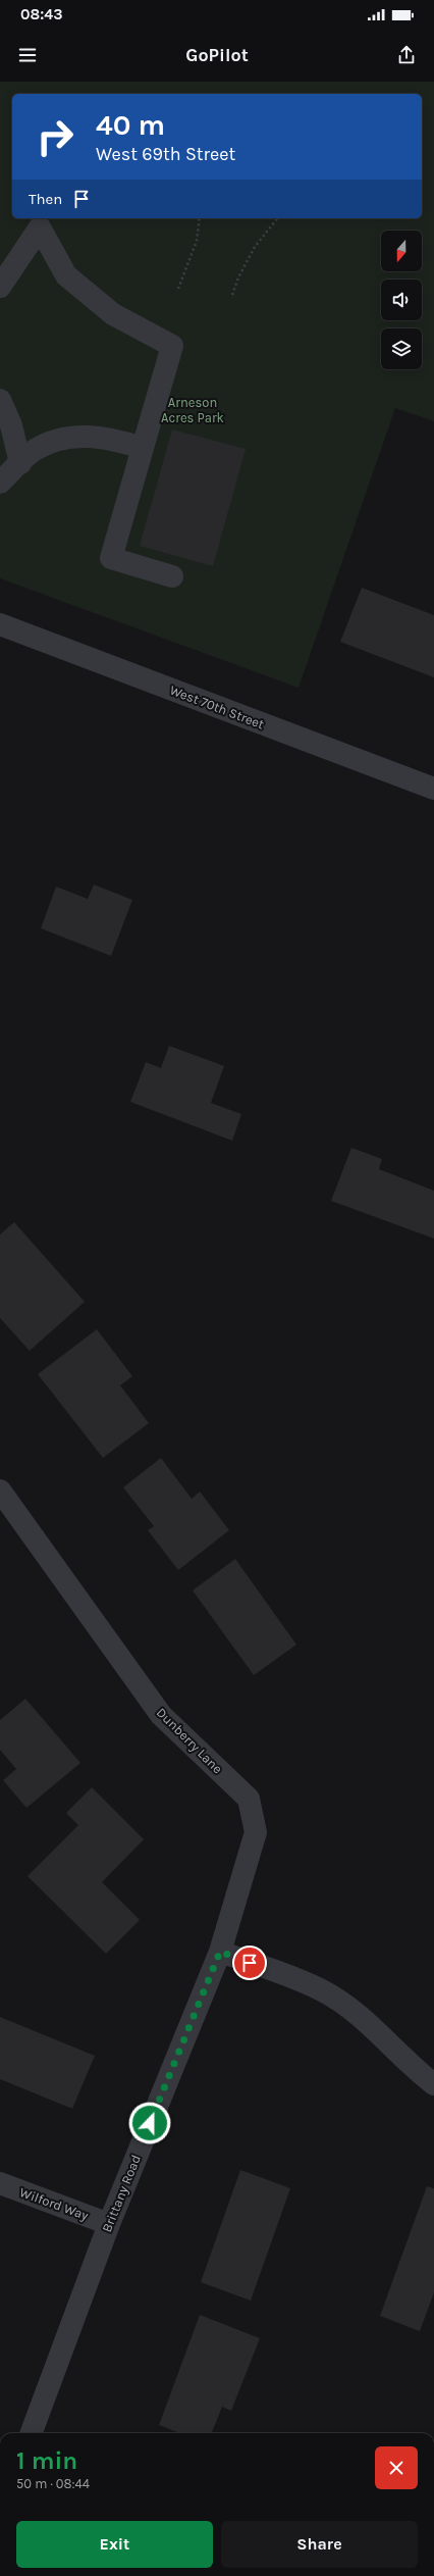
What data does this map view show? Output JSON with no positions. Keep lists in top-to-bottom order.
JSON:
{
  "streets": {
    "street": [
      "West 70th Street",
      "Dunberry Lane",
      "Brittany Road",
      "Wilford Way"
    ]
  },
  "crossings": [
    ["Dunberry Lane", "Brittany Road"],
    ["Brittany Road", "Wilford Way"]
  ],
  "parks": ["Arneson Acres Park"],
  "north": "bottom",
  "page": {
    "status": "08:43",
    "header": "GoPilot",
    "turn": ["40 m", "West 69th Street"],
    "then": "Then",
    "heading": ["1 min", "50 m · 08:44"],
    "buttons": ["Exit", "Share"]
  }
}
